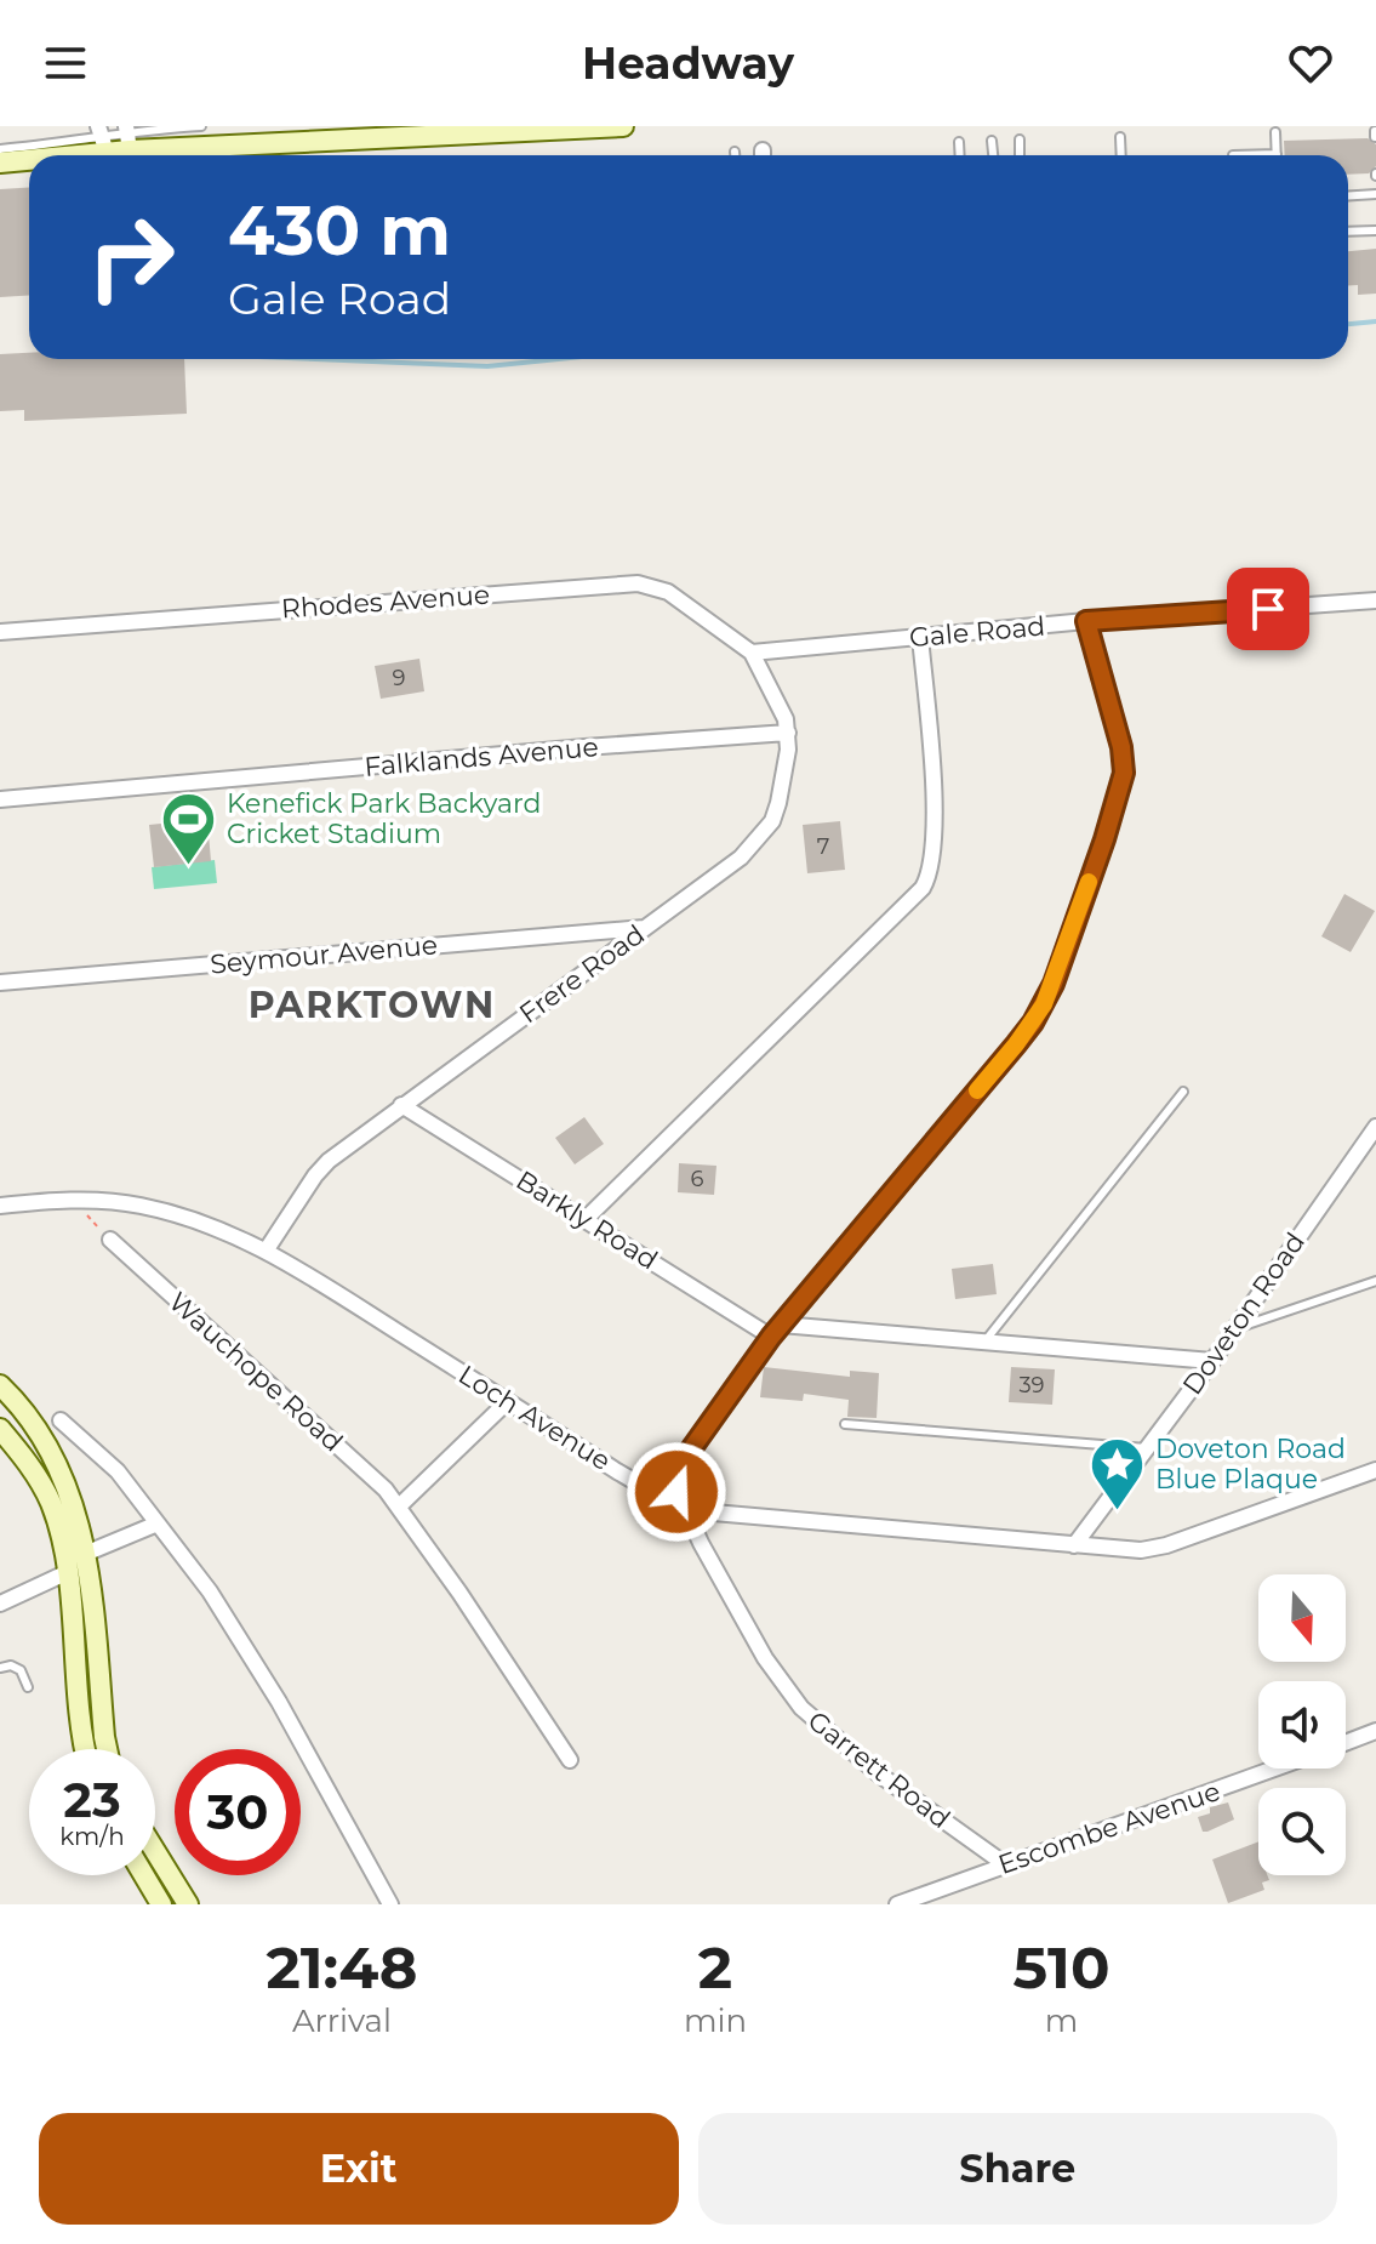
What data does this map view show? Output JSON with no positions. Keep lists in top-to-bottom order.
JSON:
{
  "streets": {
    "street": [
      "Rhodes Avenue",
      "Gale Road",
      "Falklands Avenue",
      "Seymour Avenue",
      "Frere Road",
      "Barkly Road",
      "Doveton Road",
      "Wauchope Road",
      "Loch Avenue",
      "Garrett Road",
      "Escombe Avenue"
    ]
  },
  "crossings": [
    ["Rhodes Avenue", "Gale Road"],
    ["Rhodes Avenue", "Frere Road"],
    ["Gale Road", "Frere Road"],
    ["Falklands Avenue", "Frere Road"],
    ["Seymour Avenue", "Frere Road"],
    ["Frere Road", "Barkly Road"],
    ["Frere Road", "Loch Avenue"],
    ["Barkly Road", "Doveton Road"],
    ["Doveton Road", "Loch Avenue"],
    ["Loch Avenue", "Garrett Road"],
    ["Garrett Road", "Escombe Avenue"]
  ],
  "districts": ["PARKTOWN"],
  "places": {
    "sports": ["Kenefick Park Backyard Cricket Stadium"],
    "place": ["Doveton Road Blue Plaque"]
  },
  "house_numbers": [
    "9",
    "7",
    "6",
    "39"
  ],
  "north": "bottom",
  "page": {
    "header": "Headway",
    "turn": ["430 m", "Gale Road"],
    "speed": "23 km/h",
    "limit": "30",
    "eta": [
      "21:48",
      "Arrival",
      "2",
      "min",
      "510",
      "m"
    ],
    "buttons": ["Exit", "Share"]
  }
}
